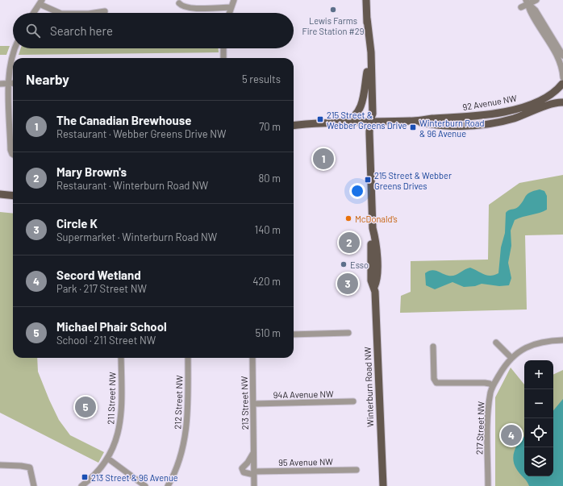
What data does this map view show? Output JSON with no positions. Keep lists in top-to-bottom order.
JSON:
{
  "streets": {
    "main road": ["92 Avenue NW", "Winterburn Road NW"],
    "street": [
      "94A Avenue NW",
      "211 Street NW",
      "212 Street NW",
      "213 Street NW",
      "217 Street NW",
      "95 Avenue NW"
    ]
  },
  "crossings": [
    ["92 Avenue NW", "Winterburn Road NW"],
    ["94A Avenue NW", "213 Street NW"],
    ["213 Street NW", "95 Avenue NW"]
  ],
  "places": {
    "other": ["Lewis Farms Fire Station #29", "McDonald's", "Esso"],
    "transit": [
      "215 Street & Webber Greens Drive",
      "Winterburn Road & 96 Avenue",
      "215 Street & Webber Greens Drives",
      "213 Street & 96 Avenue"
    ]
  },
  "page": {
    "search": "Search here",
    "heading": ["Nearby", "5 results"],
    "list": [
      {
        "mark": "1",
        "name": "The Canadian Brewhouse",
        "note": "Restaurant · Webber Greens Drive NW",
        "value": "70 m"
      },
      {
        "mark": "2",
        "name": "Mary Brown's",
        "note": "Restaurant · Winterburn Road NW",
        "value": "80 m"
      },
      {
        "mark": "3",
        "name": "Circle K",
        "note": "Supermarket · Winterburn Road NW",
        "value": "140 m"
      },
      {
        "mark": "4",
        "name": "Secord Wetland",
        "note": "Park · 217 Street NW",
        "value": "420 m"
      },
      {
        "mark": "5",
        "name": "Michael Phair School",
        "note": "School · 211 Street NW",
        "value": "510 m"
      }
    ],
    "pins": [
      "1",
      "2",
      "3",
      "5",
      "4"
    ],
    "map_buttons": ["+", "−"]
  }
}
